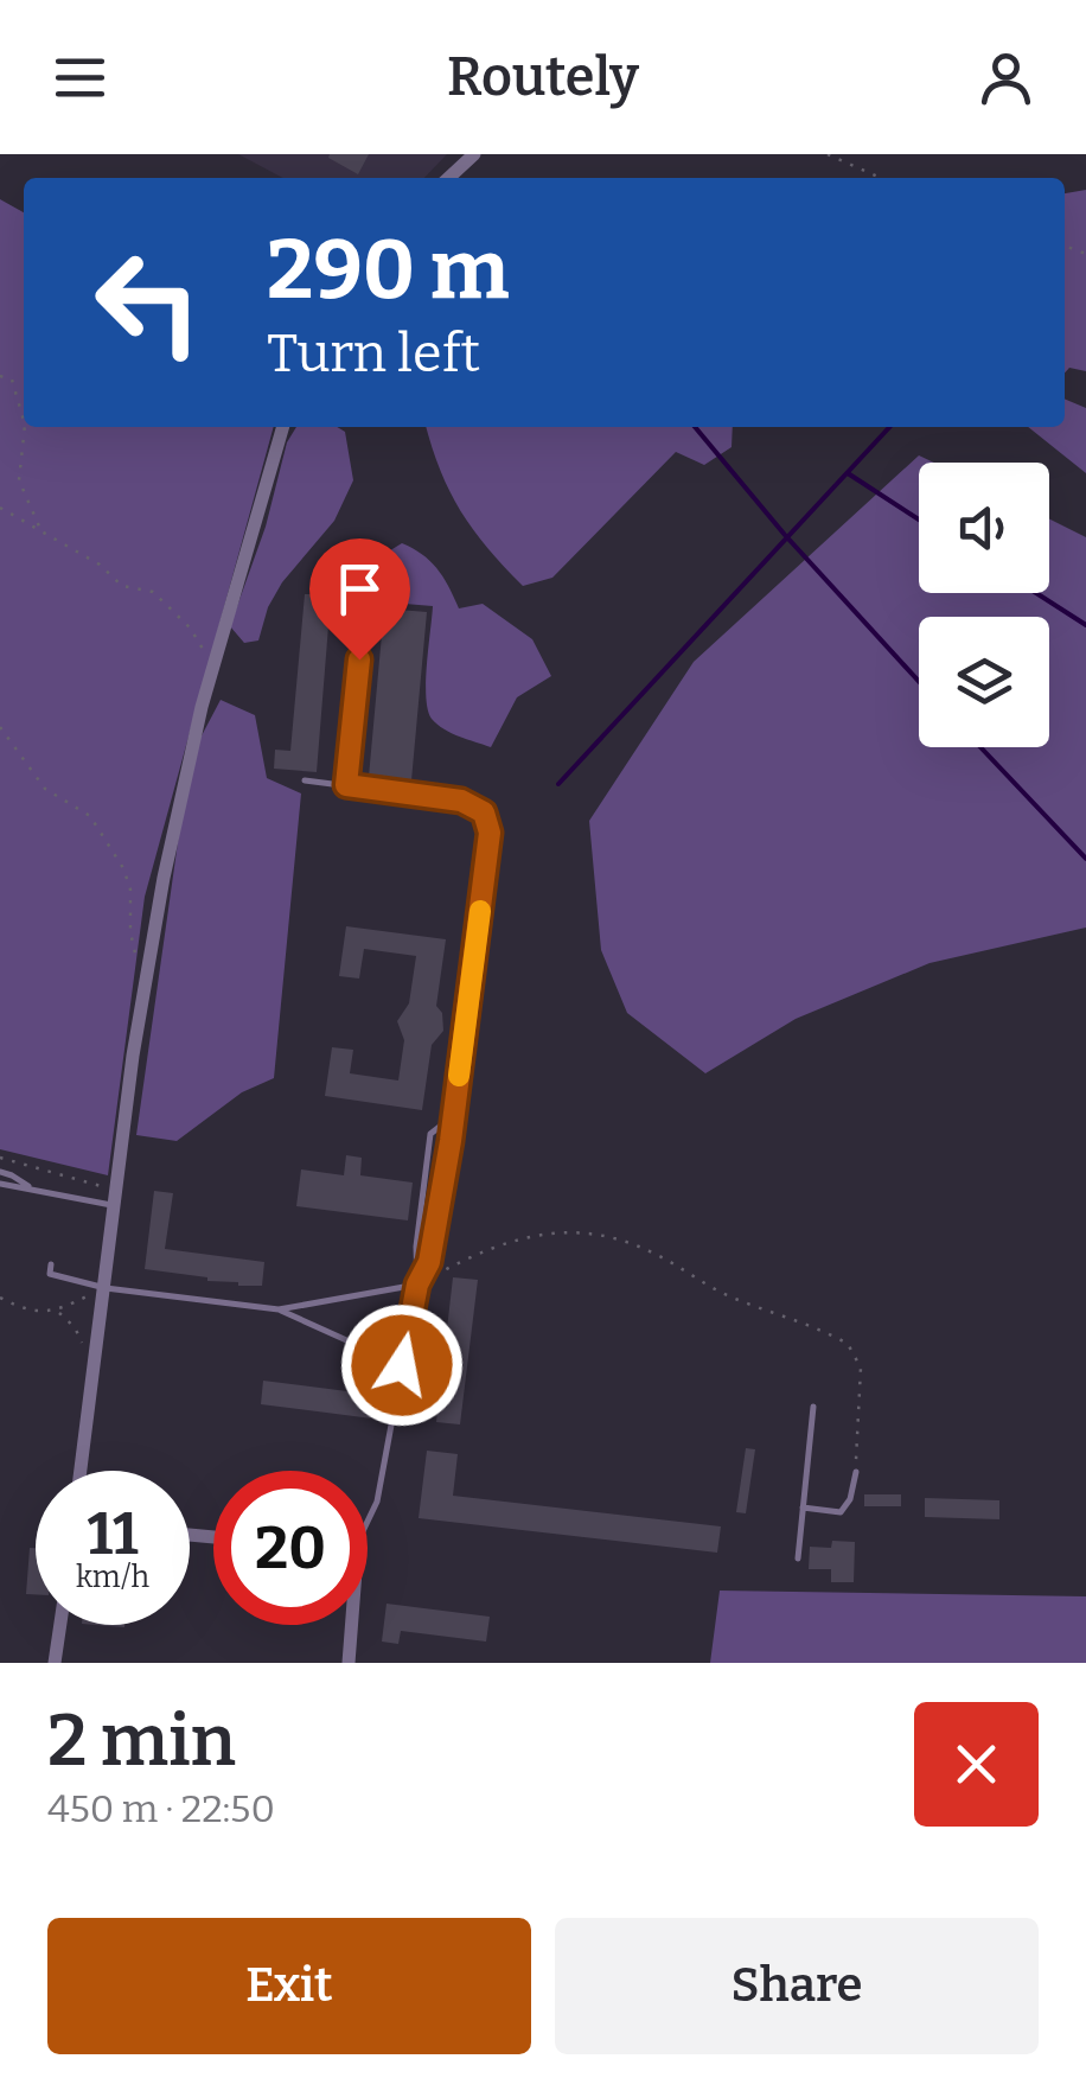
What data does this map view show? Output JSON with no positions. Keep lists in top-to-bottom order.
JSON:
{
  "page": {
    "header": "Routely",
    "turn": ["290 m", "Turn left"],
    "speed": "11 km/h",
    "limit": "20",
    "heading": ["2 min", "450 m · 22:50"],
    "buttons": ["Exit", "Share"]
  }
}
